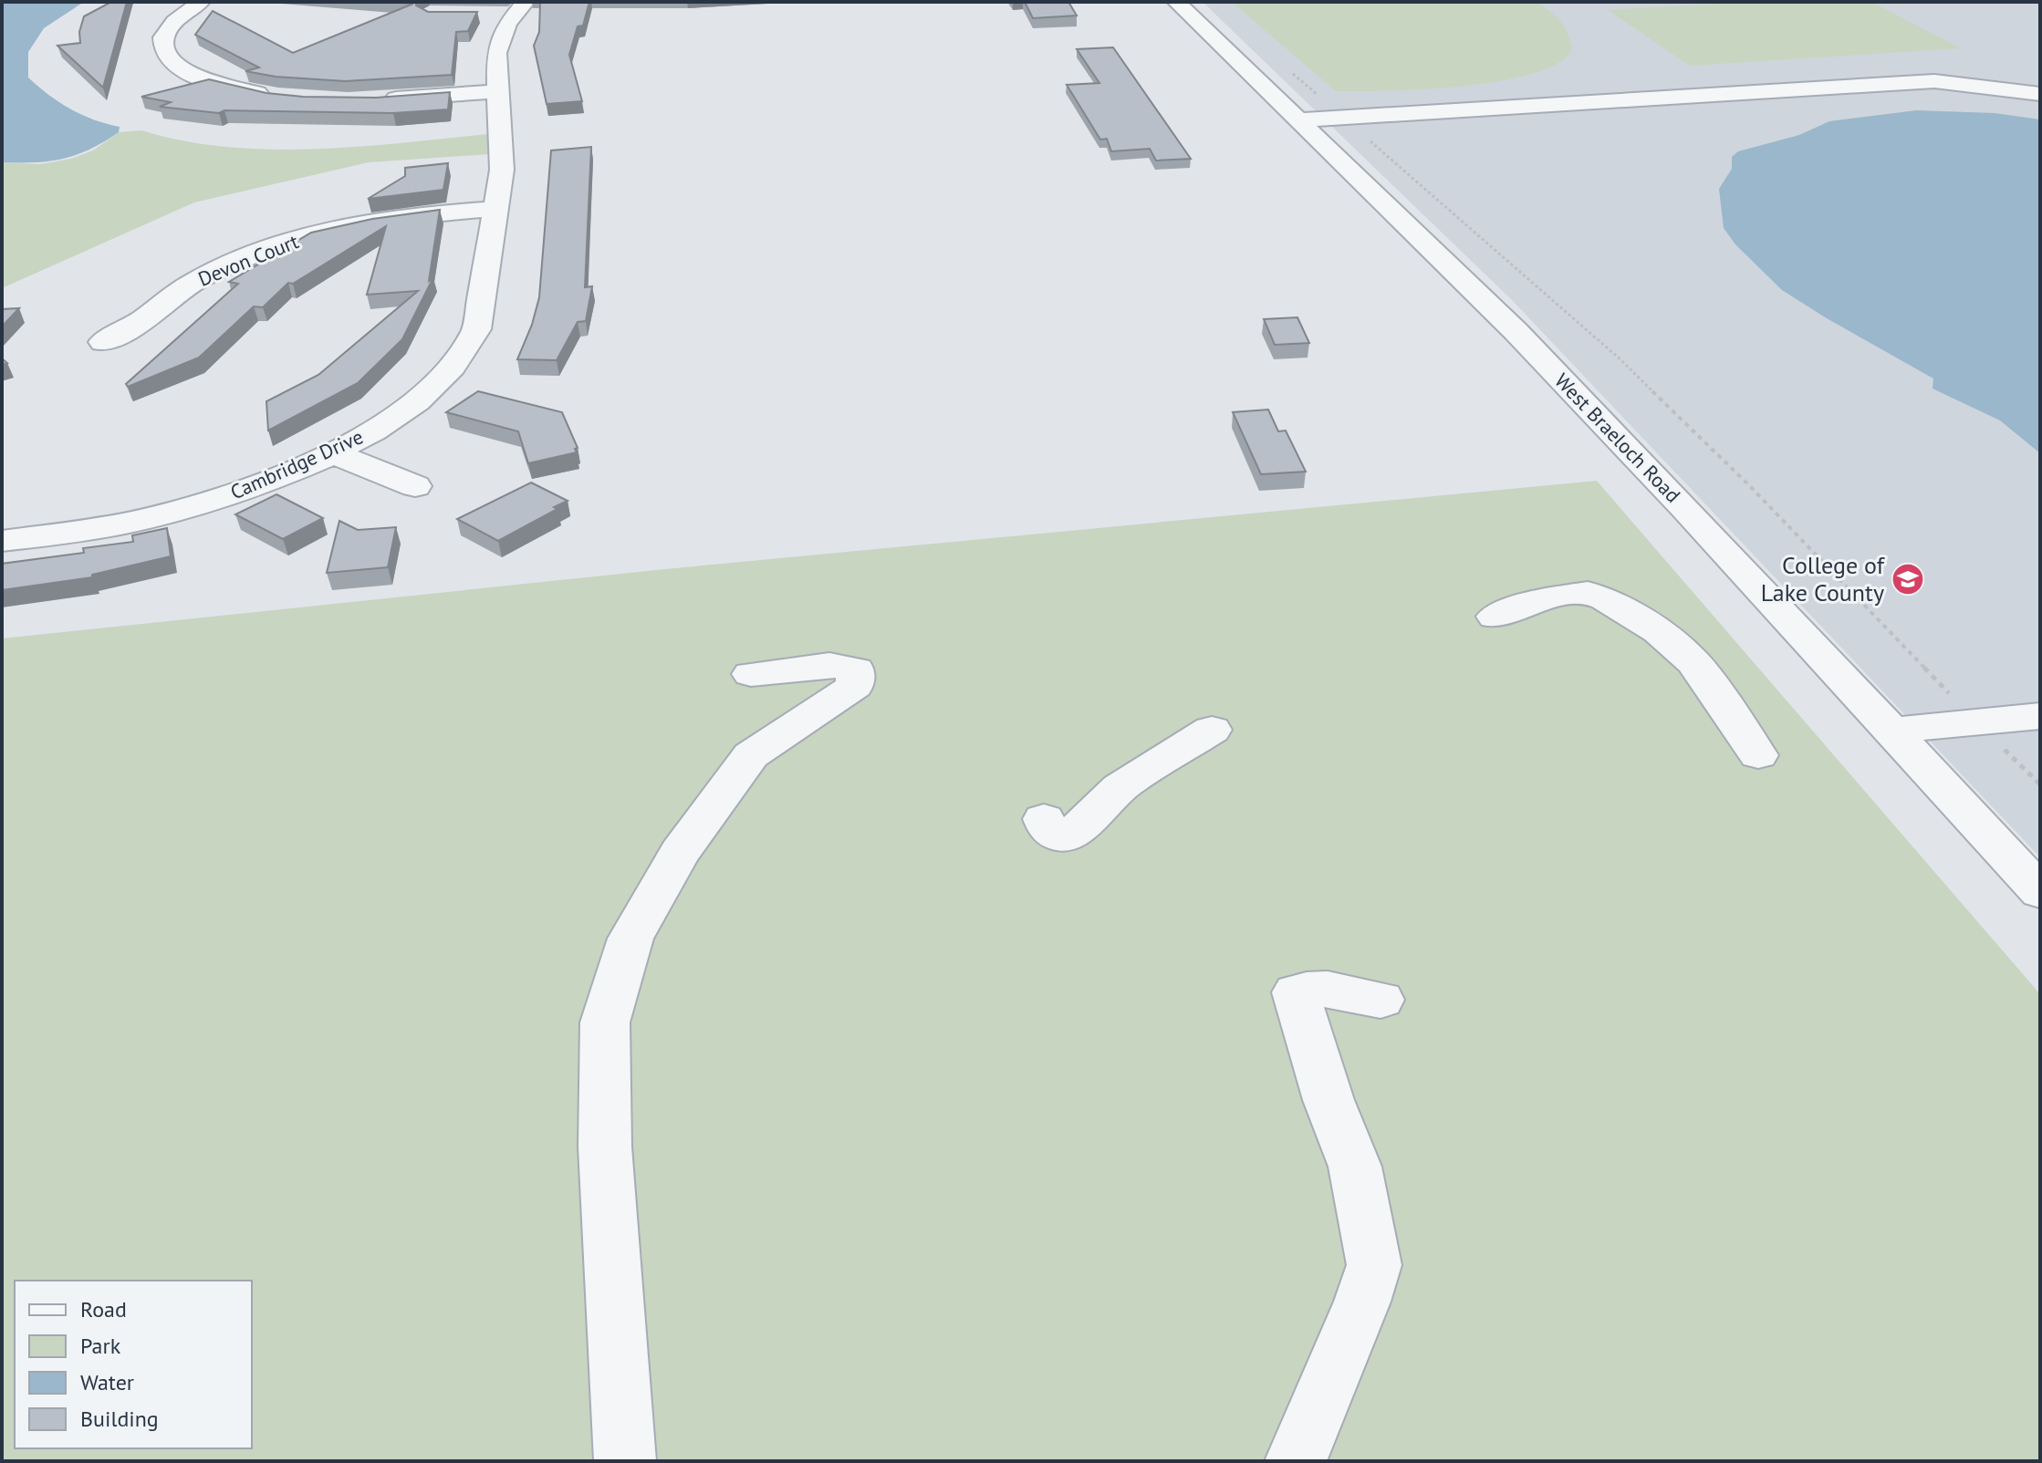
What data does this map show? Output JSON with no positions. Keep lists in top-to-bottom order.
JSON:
{
  "streets": {
    "street": ["Devon Court", "West Braeloch Road", "Cambridge Drive"]
  },
  "crossings": [
    ["Devon Court", "Cambridge Drive"]
  ],
  "places": {
    "school or university": ["College of Lake County"]
  },
  "legend": [
    "Road",
    "Park",
    "Water",
    "Building"
  ]
}
